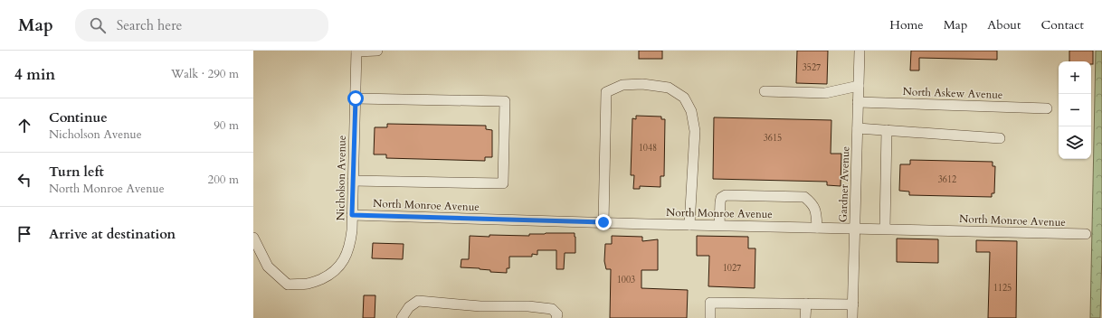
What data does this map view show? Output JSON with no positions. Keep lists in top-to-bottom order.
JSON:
{
  "streets": {
    "street": [
      "North Askew Avenue",
      "Nicholson Avenue",
      "Gardner Avenue",
      "North Monroe Avenue"
    ]
  },
  "crossings": [
    ["North Askew Avenue", "Gardner Avenue"],
    ["Nicholson Avenue", "North Monroe Avenue"],
    ["Gardner Avenue", "North Monroe Avenue"]
  ],
  "house_numbers": [
    "3527",
    "3615",
    "1048",
    "3612",
    "1027",
    "1003",
    "1125"
  ],
  "page": {
    "header": "Map",
    "search": "Search here",
    "nav": [
      "Home",
      "Map",
      "About",
      "Contact"
    ],
    "heading": ["4 min", "Walk · 290 m"],
    "map_buttons": ["+", "−"],
    "list": [
      ["Continue", "Nicholson Avenue", "90 m"],
      ["Turn left", "North Monroe Avenue", "200 m"],
      "Arrive at destination"
    ]
  }
}
